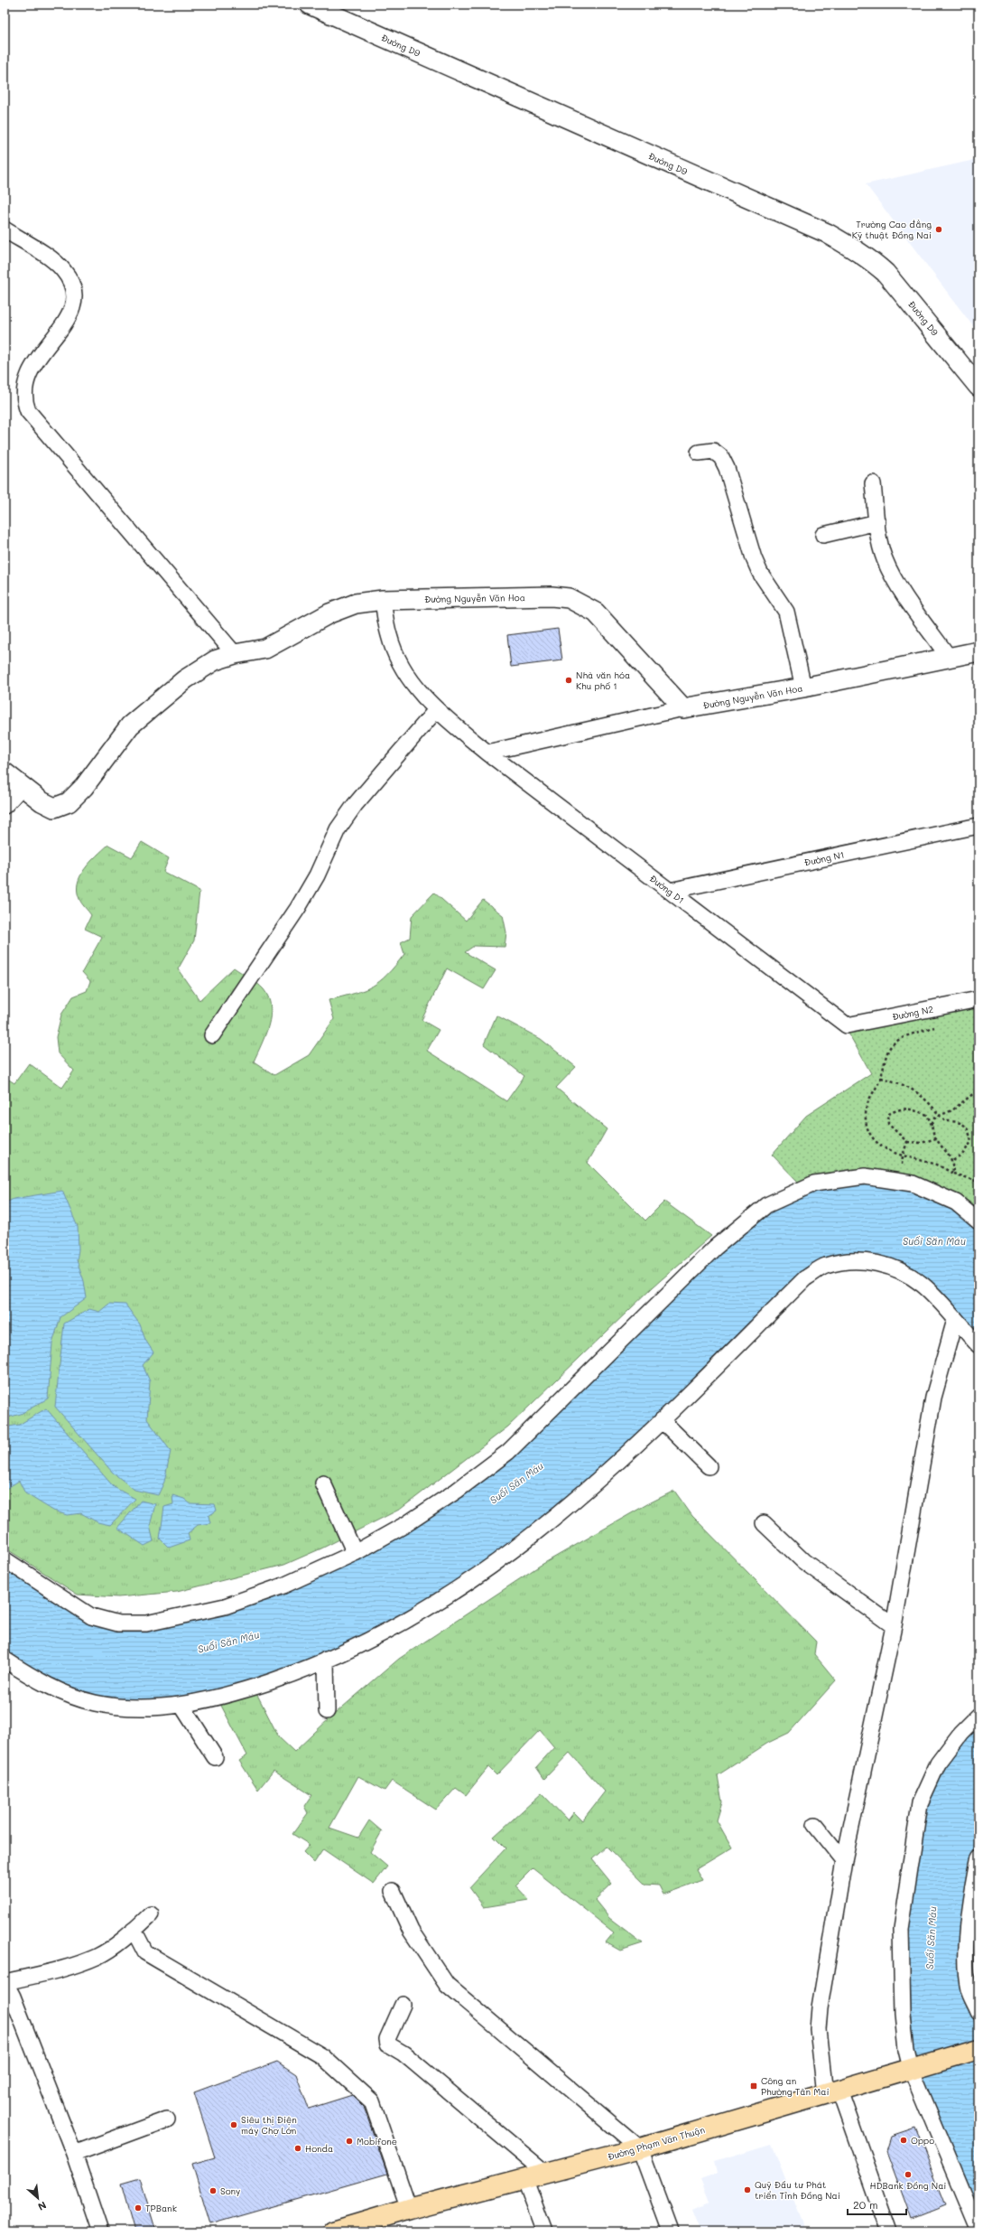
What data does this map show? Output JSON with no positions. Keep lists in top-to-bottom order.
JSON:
{
  "streets": {
    "main road": ["Đường Phạm Văn Thuận"],
    "street": [
      "Đường D9",
      "Đường Nguyễn Văn Hoa",
      "Đường N1",
      "Đường D1",
      "Đường N2"
    ]
  },
  "crossings": [
    ["Đường Nguyễn Văn Hoa", "Đường D1"],
    ["Đường N1", "Đường D1"],
    ["Đường D1", "Đường N2"]
  ],
  "water": ["Suối Săn Máu"],
  "places": {
    "other": [
      "Trường Cao đẳng Kỹ thuật Đồng Nai",
      "Nhà văn hóa Khu phố 1",
      "Siêu thị Điện máy Chợ Lớn",
      "Oppo",
      "Mobifone",
      "Honda",
      "HDBank Đồng Nai",
      "Quỹ Đầu tư Phát triển Tỉnh Đồng Nai",
      "Sony",
      "TPBank"
    ],
    "transit": ["Công an Phường Tân Mai"]
  },
  "scale_bar": "20 m",
  "north": "bottom right"
}
